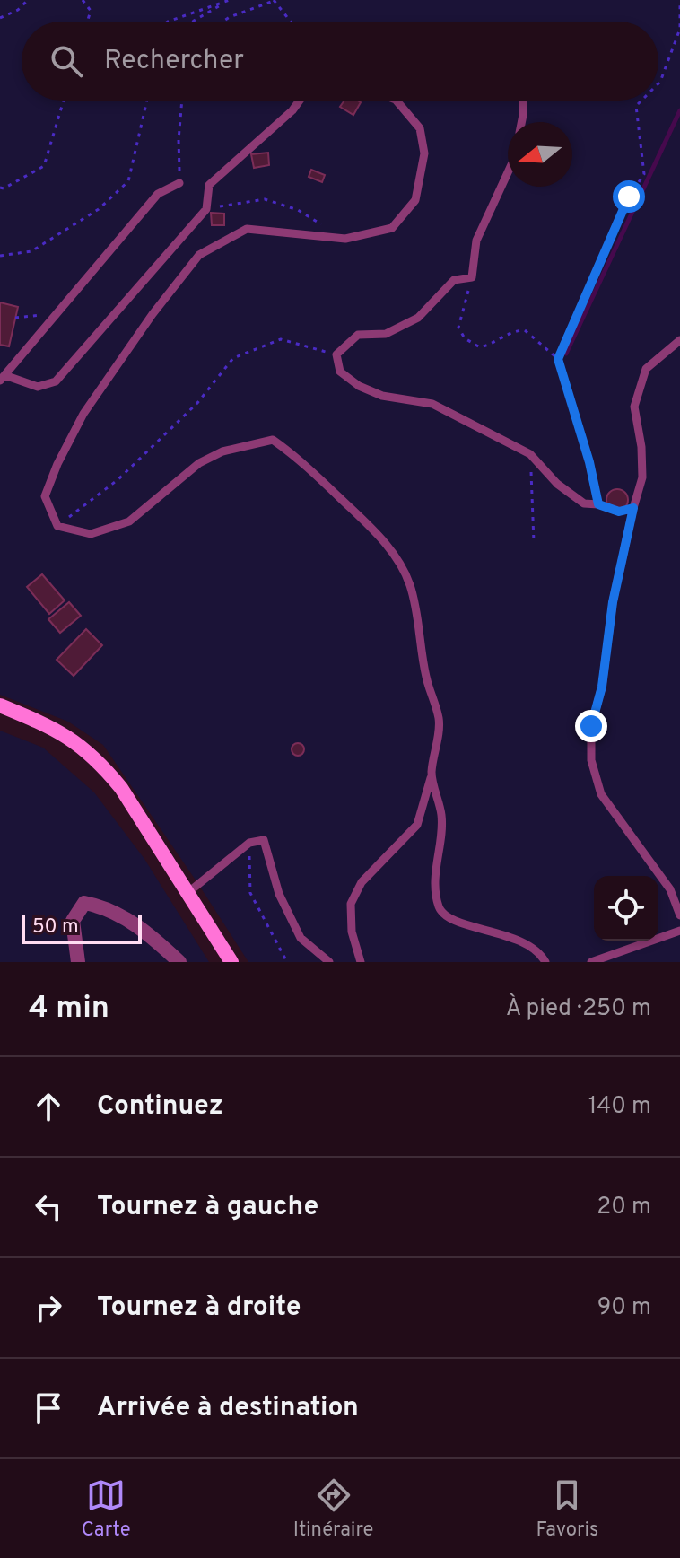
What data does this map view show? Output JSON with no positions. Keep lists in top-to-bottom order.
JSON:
{
  "scale_bar": "50 m",
  "north": "left",
  "page": {
    "search": "Rechercher",
    "scale": "50 m",
    "heading": ["4 min", "À pied · 250 m"],
    "list": [
      ["Continuez", "140 m"],
      ["Tournez à gauche", "20 m"],
      ["Tournez à droite", "90 m"],
      "Arrivée à destination"
    ],
    "nav": ["Carte", "Itinéraire", "Favoris"]
  }
}
